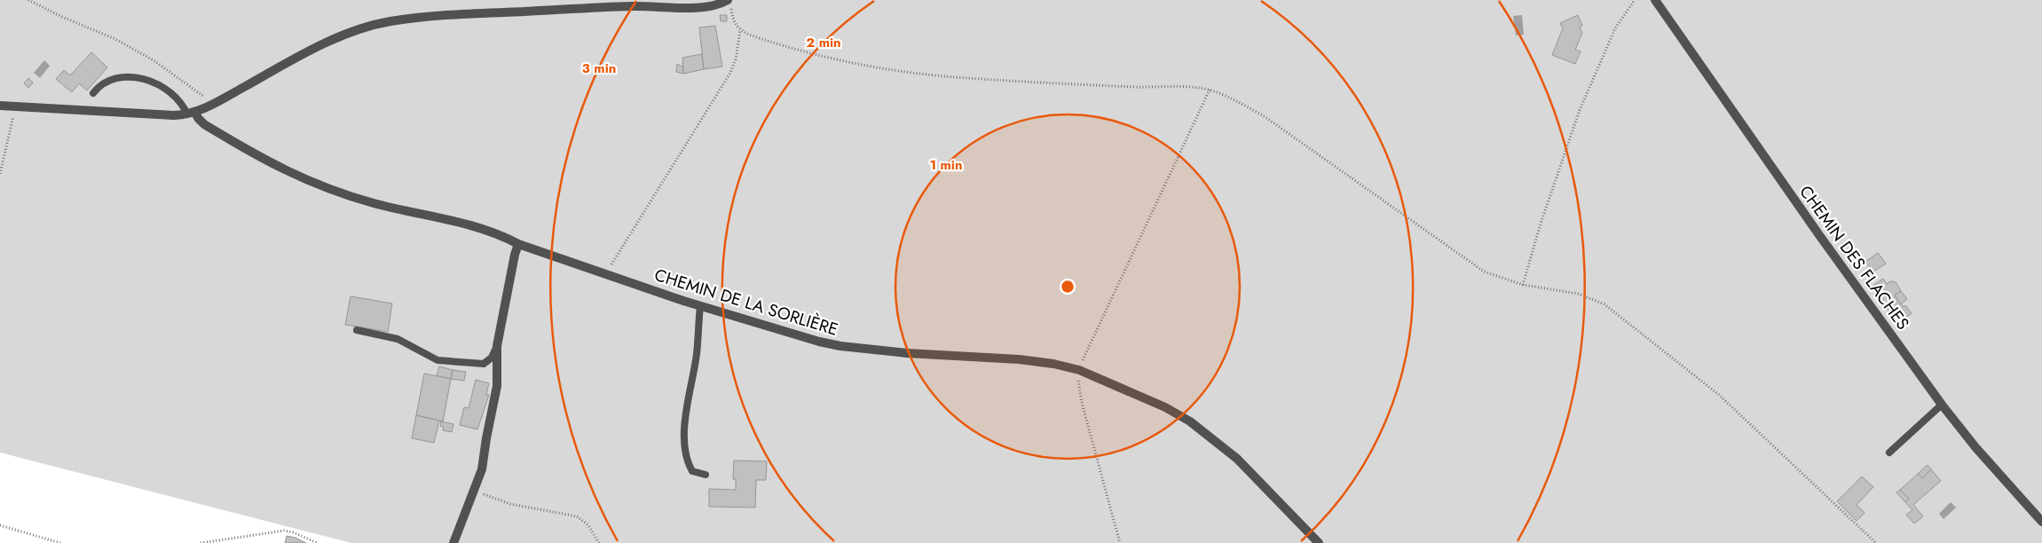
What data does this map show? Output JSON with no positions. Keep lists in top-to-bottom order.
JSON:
{
  "streets": {
    "street": ["CHEMIN DES FLACHES", "CHEMIN DE LA SORLIÈRE"]
  },
  "rings": ["2 min", "3 min", "1 min"]
}
